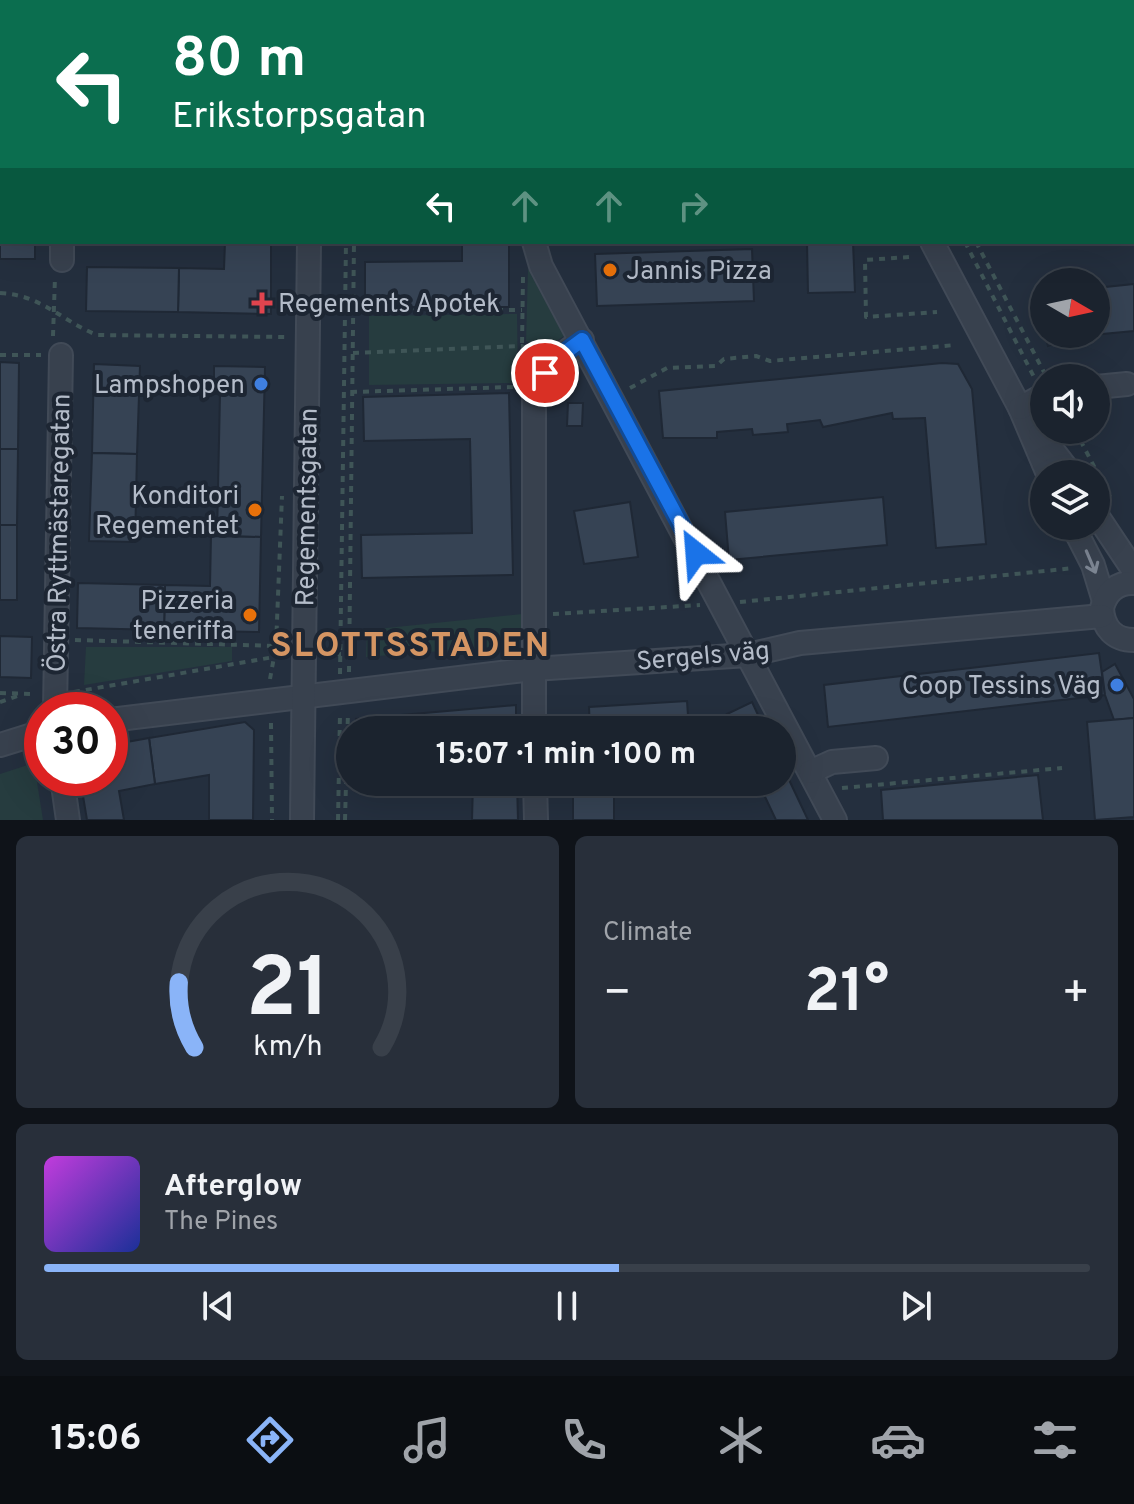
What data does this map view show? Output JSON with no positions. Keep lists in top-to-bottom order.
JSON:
{
  "streets": {
    "street": ["Regementsgatan", "Östra Ryttmästaregatan", "Sergels väg"]
  },
  "crossings": [
    ["Regementsgatan", "Sergels väg"]
  ],
  "districts": ["SLOTTSSTADEN"],
  "places": {
    "other": [
      "Jannis Pizza",
      "Lampshopen",
      "Konditori Regementet",
      "Pizzeria teneriffa",
      "Coop Tessins Väg"
    ],
    "health": ["Regements Apotek"]
  },
  "north": "right",
  "page": {
    "turn": ["80 m", "Erikstorpsgatan"],
    "limit": "30",
    "trip": "15:07 · 1 min · 100 m",
    "tile": "Climate",
    "heat": ["−", "21°", "+"],
    "song": ["Afterglow", "The Pines"],
    "tabs": "15:06",
    "gauge": ["21", "km/h"]
  }
}
